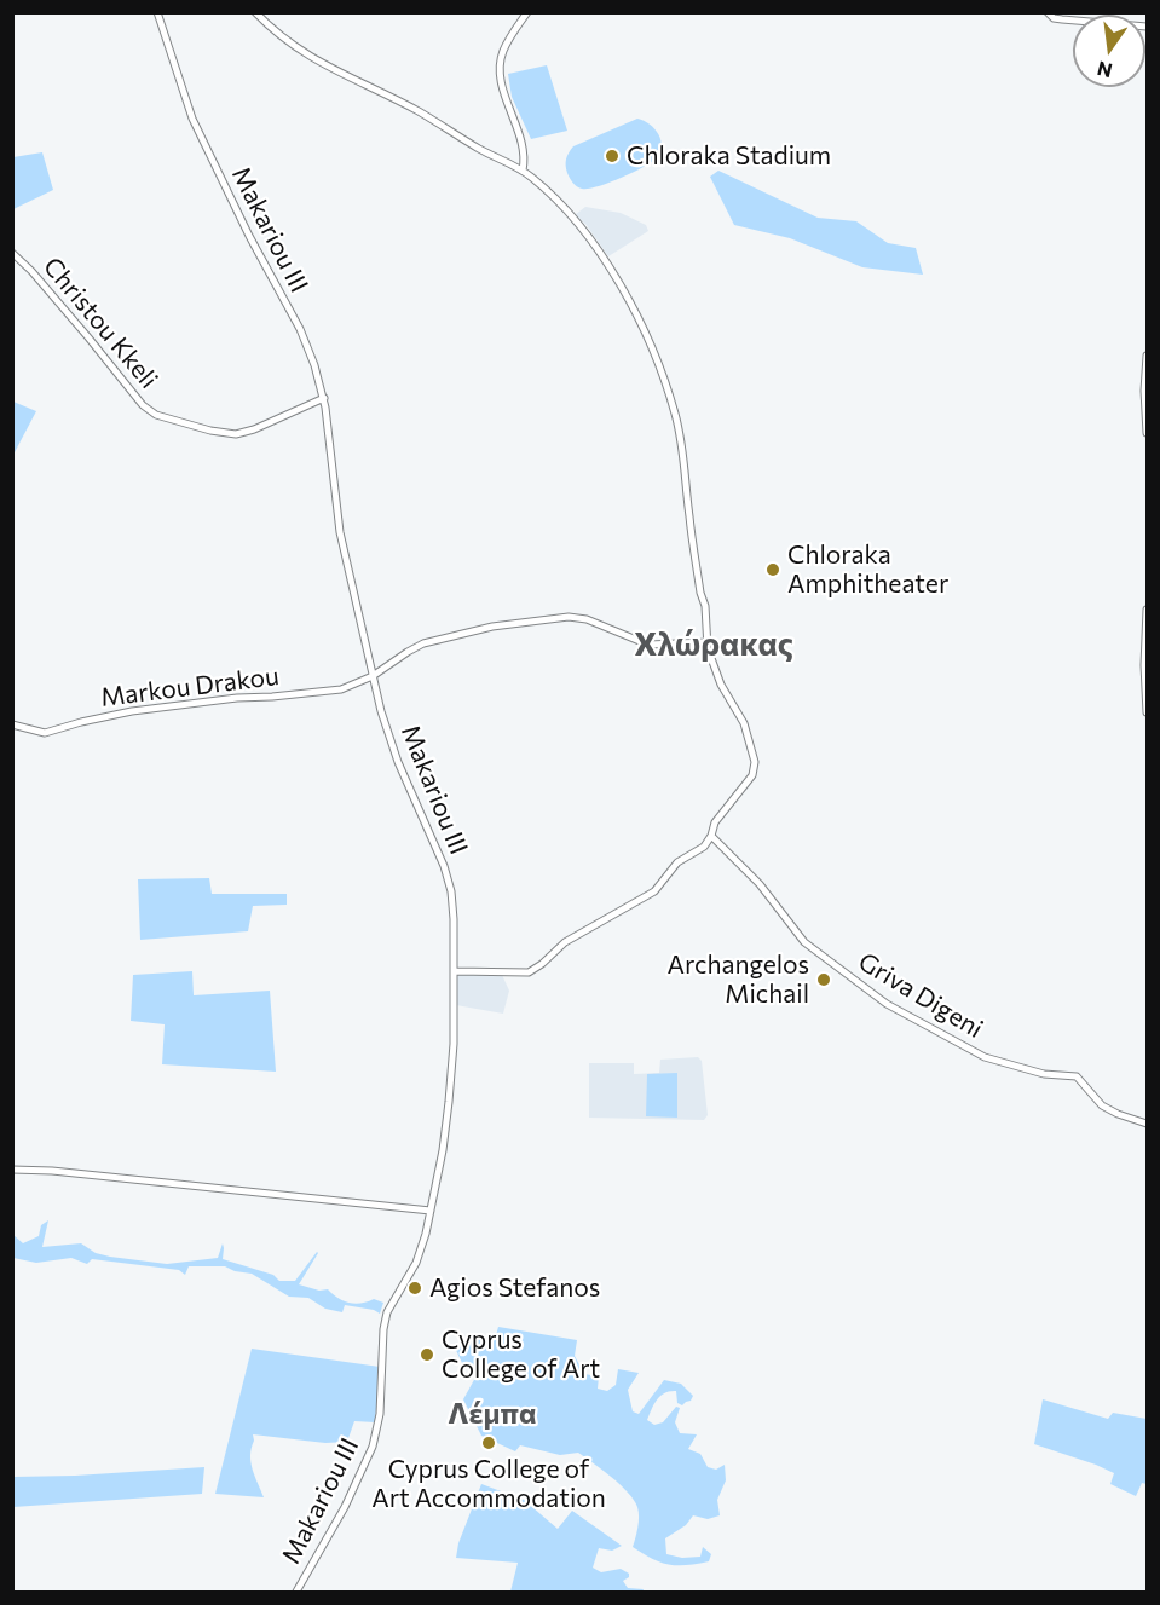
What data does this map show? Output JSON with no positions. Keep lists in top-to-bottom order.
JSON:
{
  "streets": {
    "main road": [
      "Makariou III",
      "Christou Kkeli",
      "Markou Drakou",
      "Griva Digeni"
    ]
  },
  "crossings": [
    ["Makariou III", "Christou Kkeli"],
    ["Makariou III", "Markou Drakou"]
  ],
  "districts": ["Χλώρακας", "Λέμπα"],
  "places": [
    "Chloraka Stadium",
    "Chloraka Amphitheater",
    "Archangelos Michail",
    "Agios Stefanos",
    "Cyprus College of Art",
    "Cyprus College of Art Accommodation"
  ],
  "north": "bottom"
}
